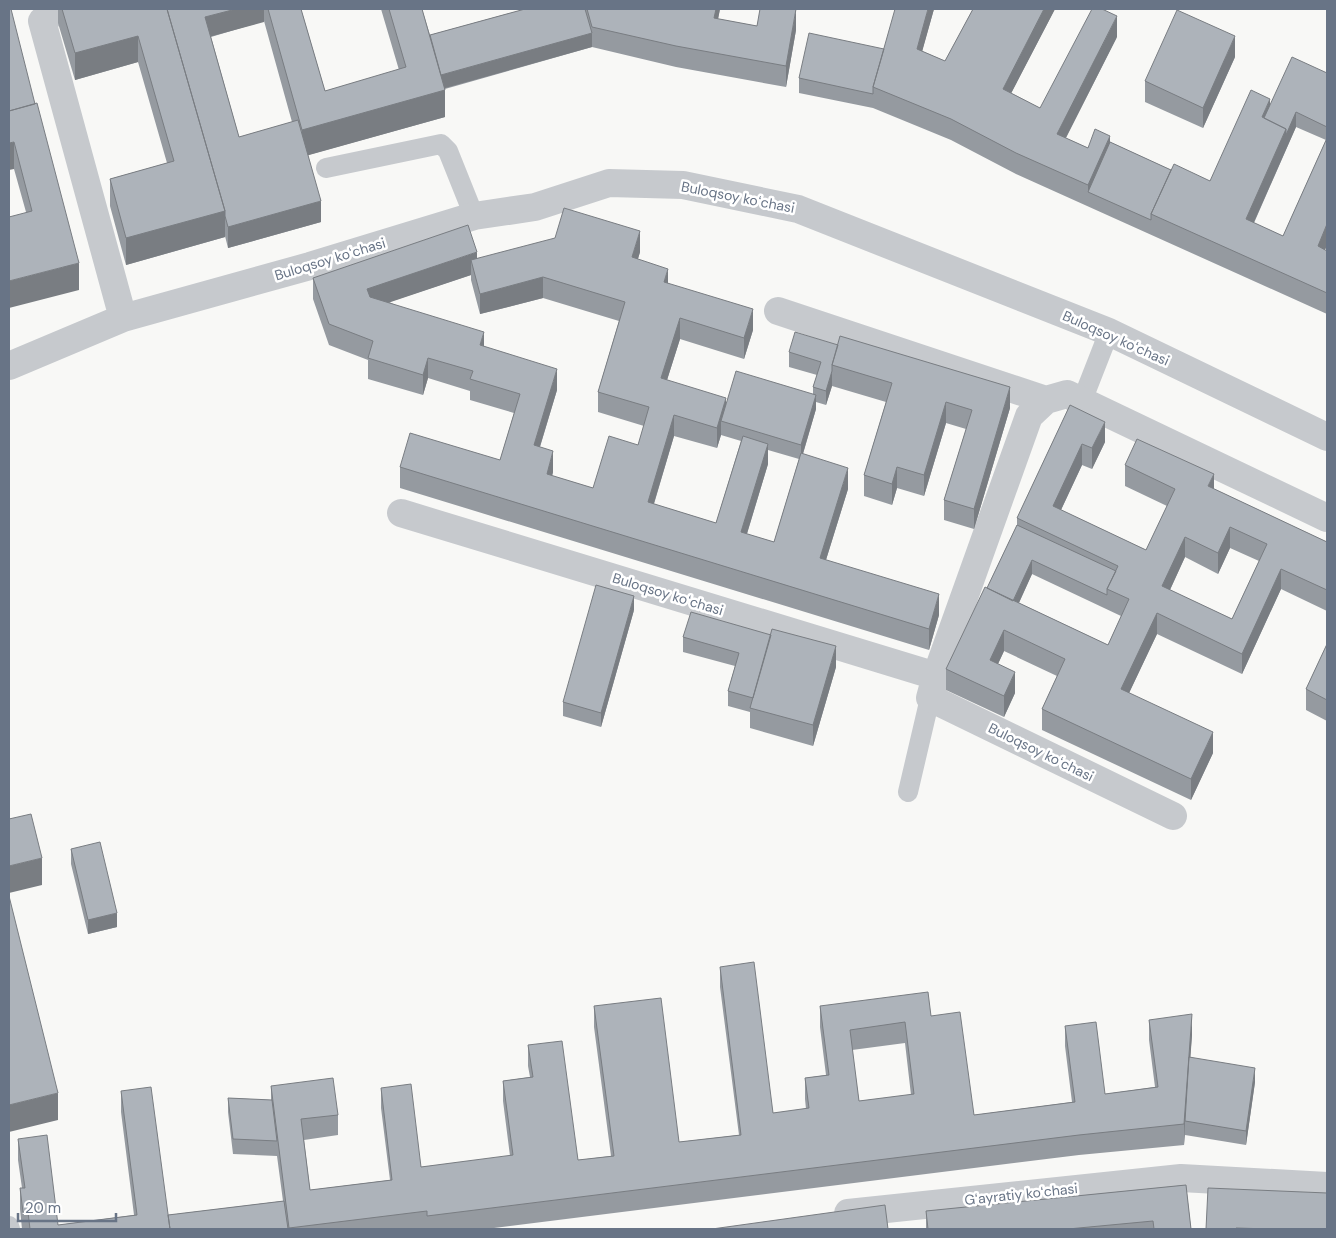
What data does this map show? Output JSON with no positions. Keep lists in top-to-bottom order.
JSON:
{
  "streets": {
    "street": ["Buloqsoy koʻchasi", "Gʻayratiy koʻchasi"]
  },
  "scale_bar": "20 m"
}
